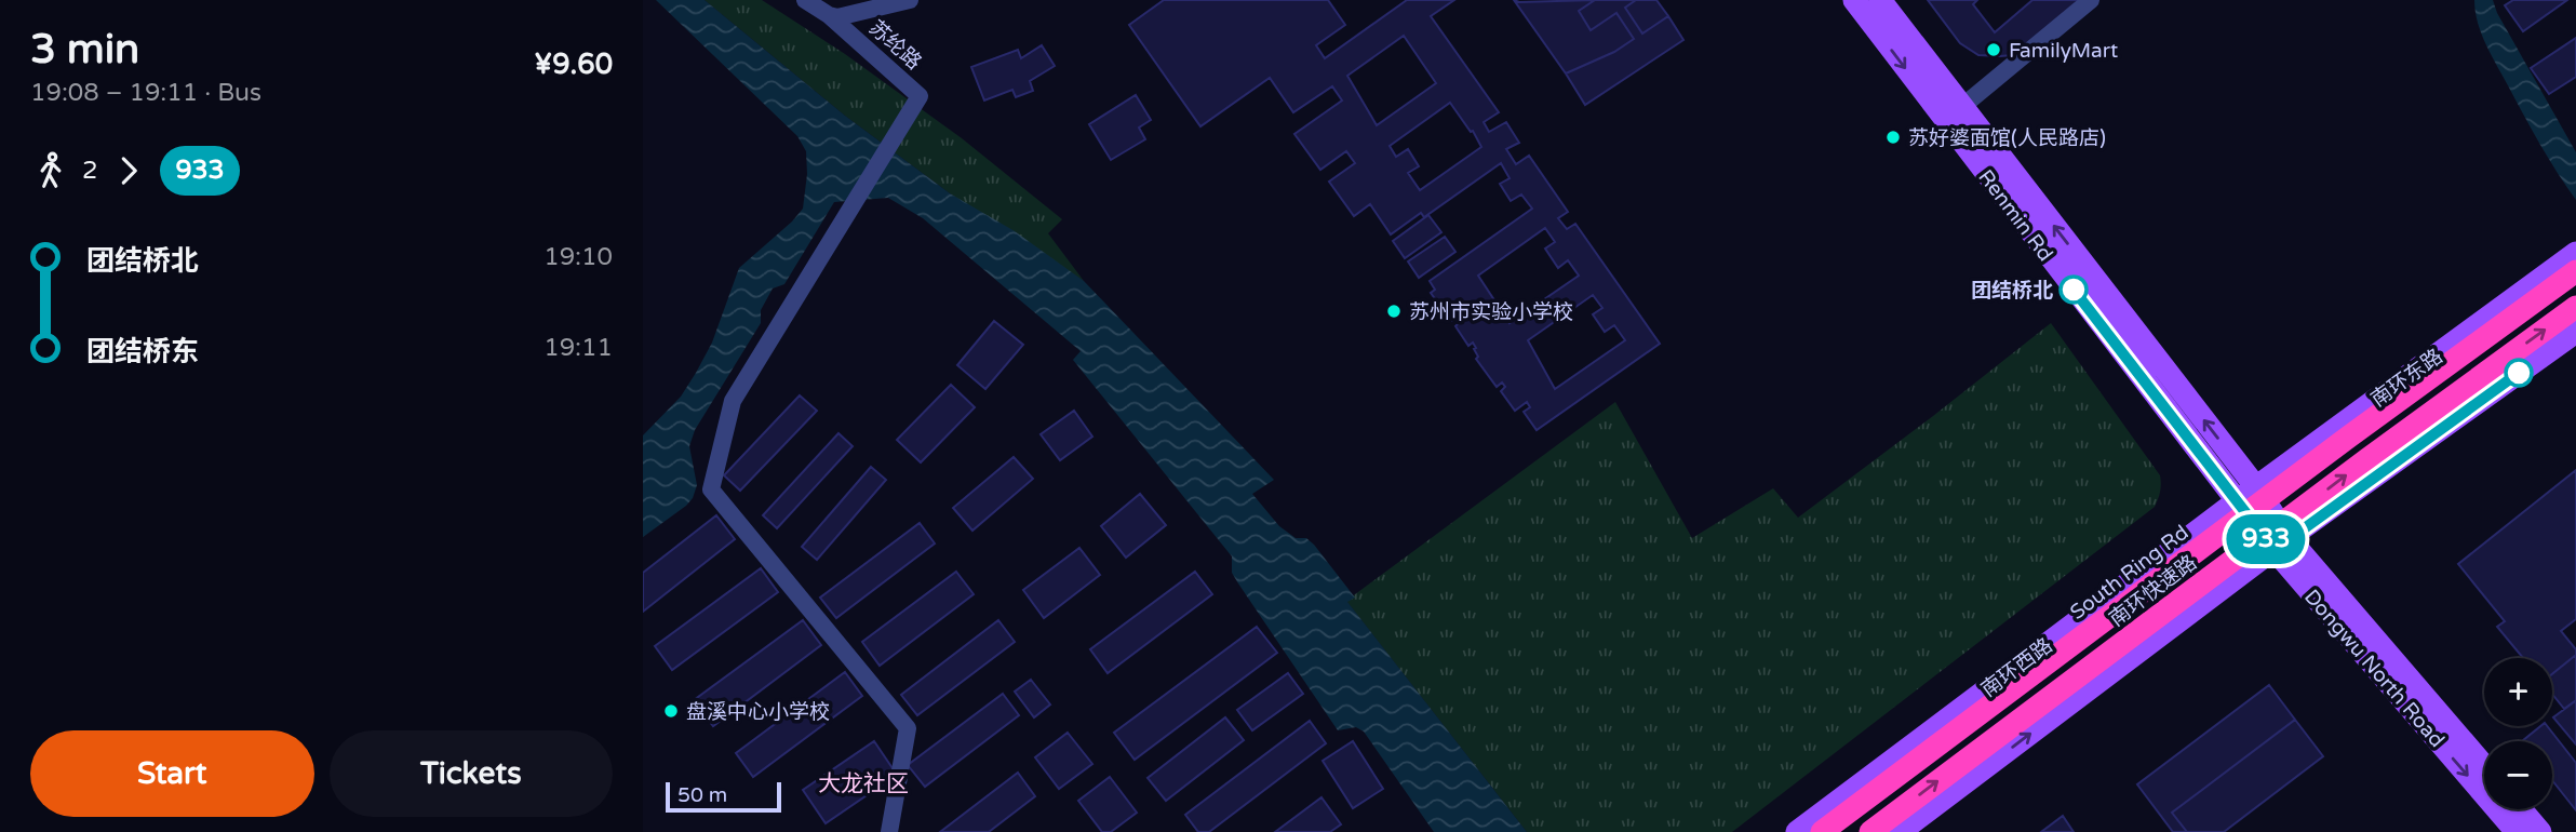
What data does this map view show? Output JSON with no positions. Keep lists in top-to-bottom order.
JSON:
{
  "streets": {
    "highway": ["South Ring Rd", "南环快速路"],
    "main road": [
      "Renmin Rd",
      "南环东路",
      "南环西路",
      "Dongwu North Road"
    ],
    "street": ["苏纶路"]
  },
  "crossings": [
    ["Renmin Rd", "南环东路"],
    ["Renmin Rd", "南环西路"],
    ["Renmin Rd", "Dongwu North Road"],
    ["南环东路", "南环西路"],
    ["南环东路", "Dongwu North Road"],
    ["南环西路", "Dongwu North Road"]
  ],
  "one_way": ["南环快速路"],
  "districts": ["大龙社区"],
  "places": [
    "FamilyMart",
    "苏好婆面馆(人民路店)",
    "团结桥北",
    "苏州市实验小学校",
    "盘溪中心小学校"
  ],
  "lines": ["bus line 933"],
  "scale_bar": "50 m",
  "page": {
    "heading": ["3 min", "19:08 – 19:11 · Bus", "¥9.60"],
    "on_map": "933",
    "legs": ["2", "933"],
    "list": [
      {
        "name": "团结桥北",
        "value": "19:10"
      },
      {
        "name": "团结桥东",
        "value": "19:11"
      }
    ],
    "map_buttons": ["+", "−"],
    "buttons": ["Start", "Tickets"],
    "scale": "50 m"
  }
}
